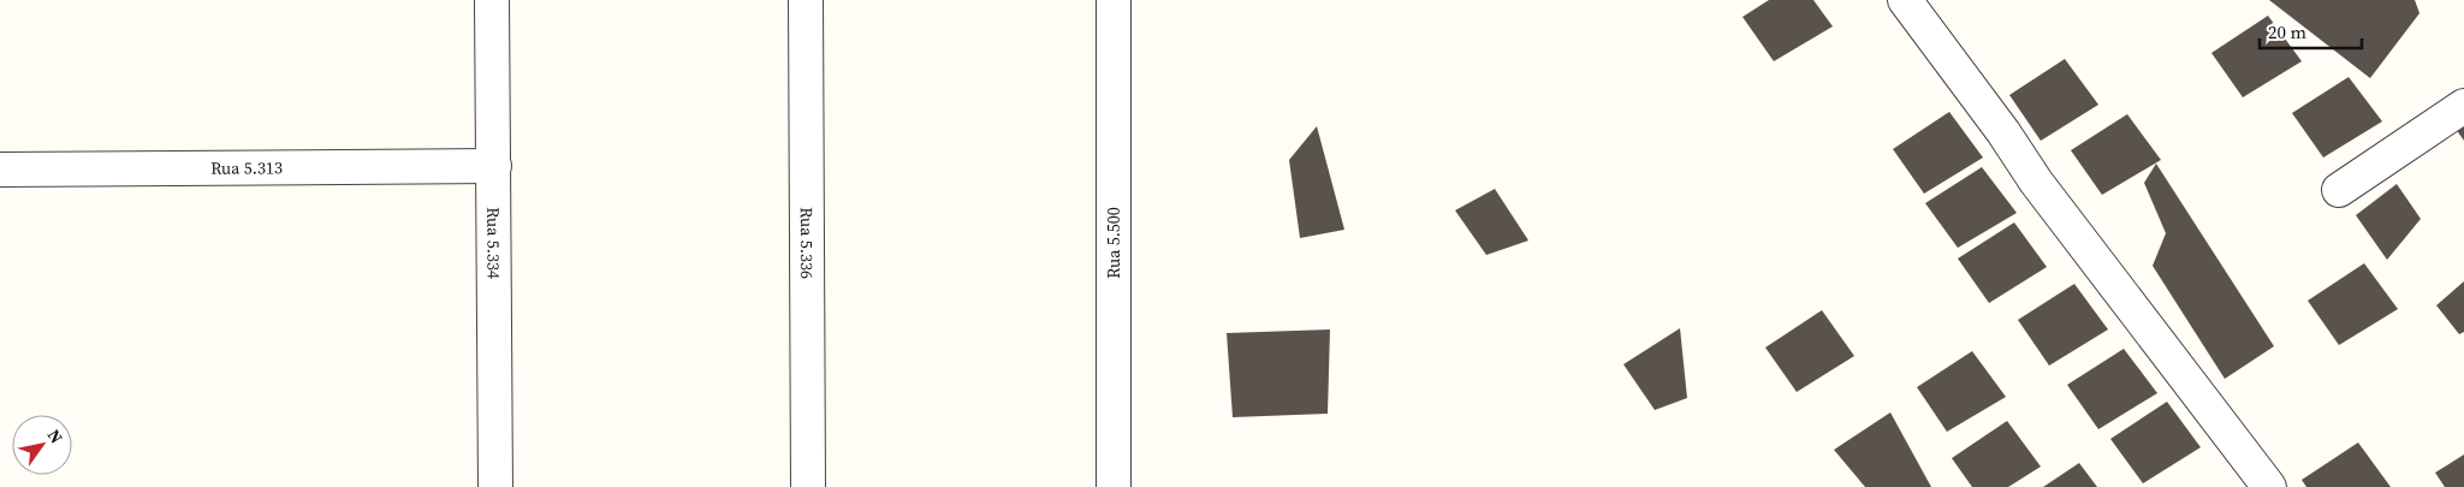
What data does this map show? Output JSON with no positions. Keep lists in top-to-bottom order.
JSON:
{
  "streets": {
    "street": [
      "Rua 5.313",
      "Rua 5.334",
      "Rua 5.500",
      "Rua 5.336"
    ]
  },
  "crossings": [
    ["Rua 5.313", "Rua 5.334"]
  ],
  "scale_bar": "20 m",
  "north": "top right"
}
